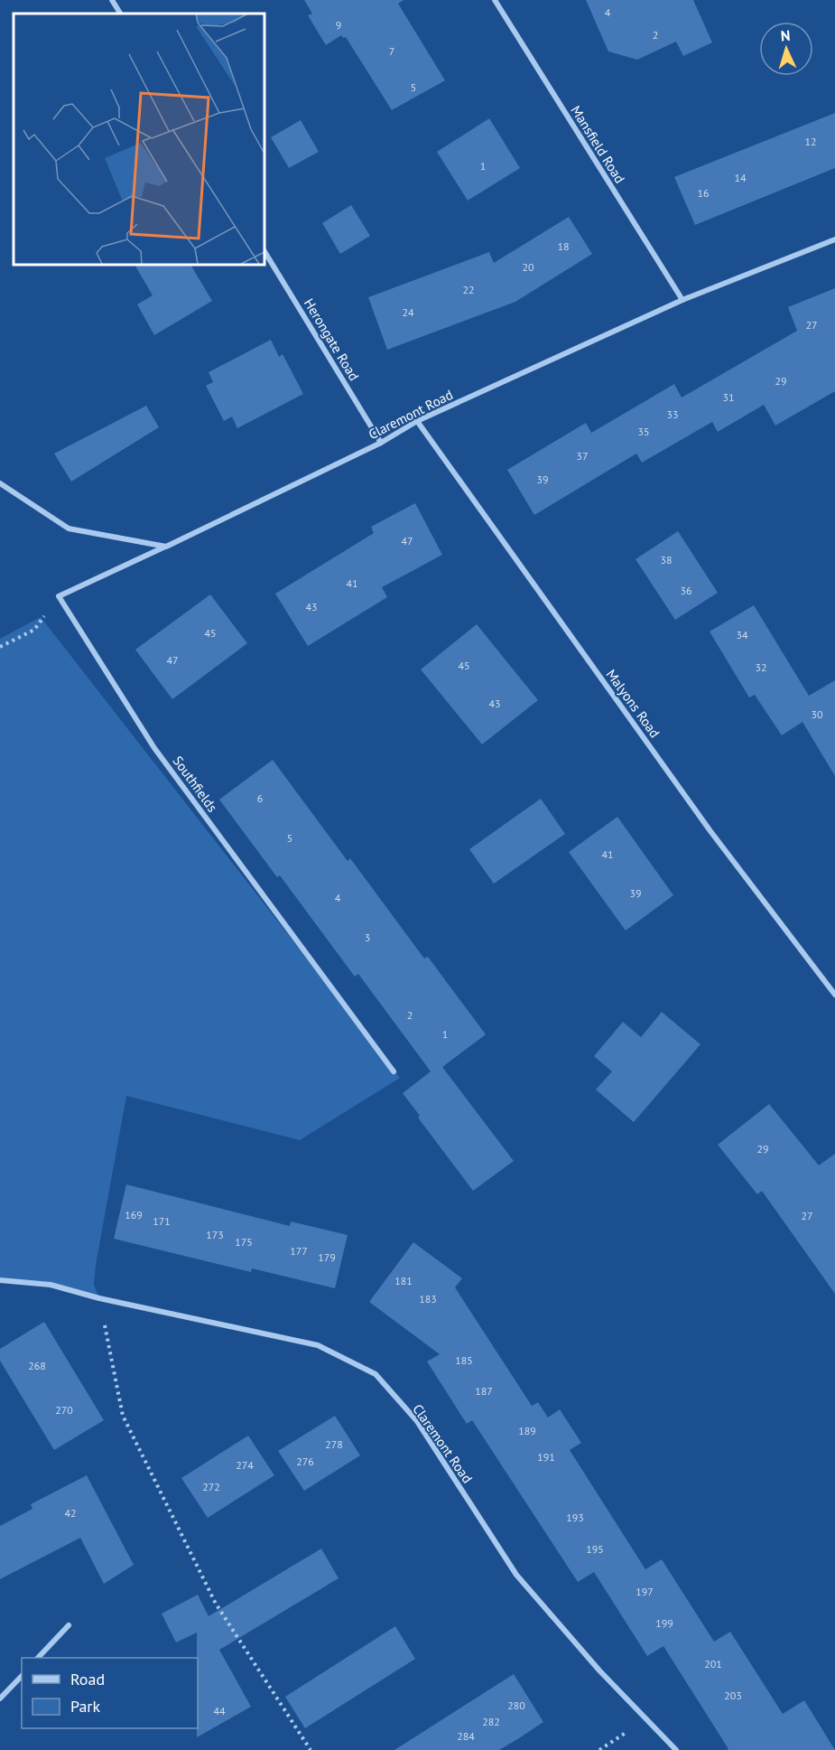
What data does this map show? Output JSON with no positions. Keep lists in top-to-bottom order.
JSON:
{
  "streets": {
    "street": [
      "Mansfield Road",
      "Herongate Road",
      "Claremont Road",
      "Malyons Road",
      "Southfields"
    ]
  },
  "crossings": [
    ["Mansfield Road", "Claremont Road"],
    ["Herongate Road", "Claremont Road"],
    ["Claremont Road", "Malyons Road"]
  ],
  "house_numbers": [
    "4",
    "9",
    "2",
    "7",
    "5",
    "12",
    "1",
    "14",
    "16",
    "18",
    "20",
    "22",
    "24",
    "27",
    "29",
    "31",
    "33",
    "35",
    "37",
    "39",
    "47",
    "38",
    "41",
    "36",
    "43",
    "45",
    "34",
    "47",
    "45",
    "32",
    "43",
    "30",
    "6",
    "5",
    "41",
    "39",
    "4",
    "3",
    "2",
    "1",
    "29",
    "169",
    "27",
    "171",
    "173",
    "175",
    "177",
    "179",
    "181",
    "183",
    "185",
    "268",
    "187",
    "270",
    "189",
    "278",
    "191",
    "276",
    "274",
    "272",
    "42",
    "193",
    "195",
    "197",
    "199",
    "201",
    "203",
    "280",
    "44",
    "282",
    "284"
  ],
  "legend": ["Road", "Park"],
  "north": "top"
}
